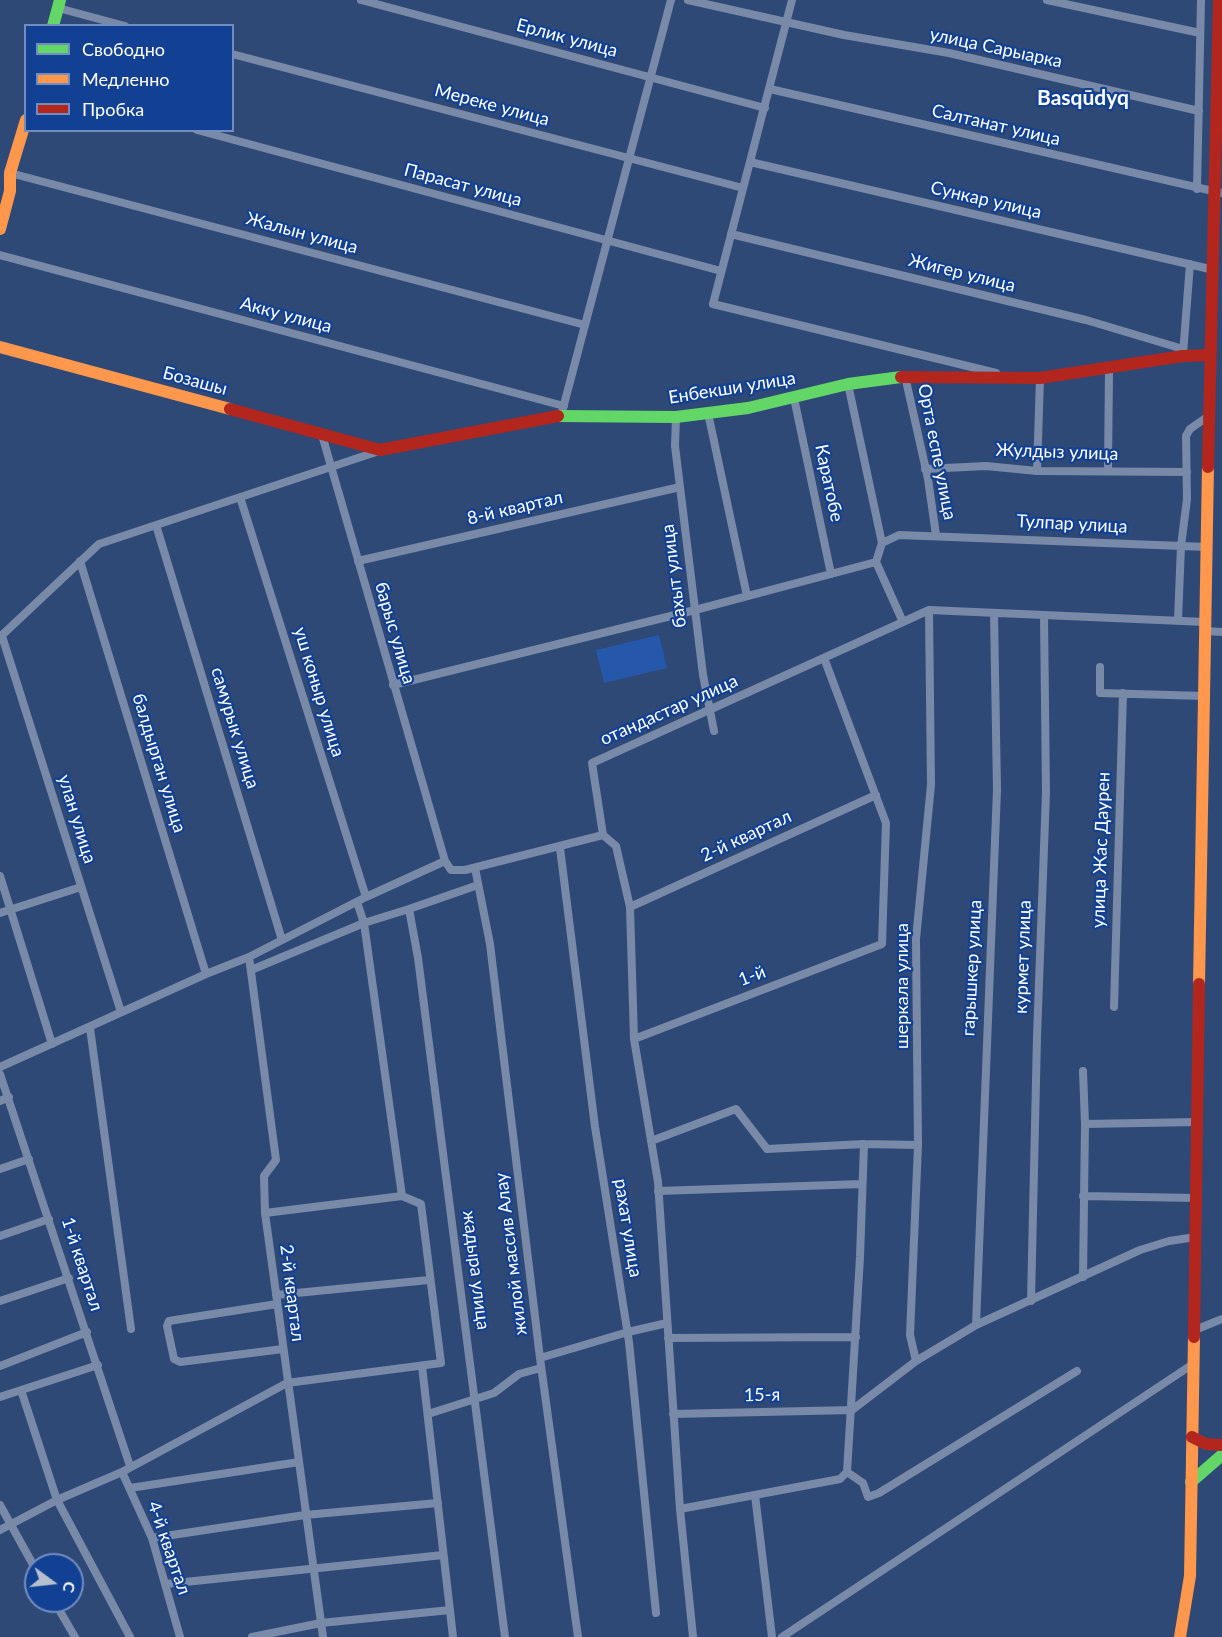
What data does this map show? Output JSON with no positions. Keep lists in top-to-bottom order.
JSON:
{
  "streets": {
    "main road": ["Бозашы", "Енбекши улица"],
    "street": [
      "Ерлик улица",
      "улица Сарыарка",
      "Мереке улица",
      "Салтанат улица",
      "Парасат улица",
      "Сункар улица",
      "Жалын улица",
      "Жигер улица",
      "Акку улица",
      "Орта еспе улица",
      "Жулдыз улица",
      "Каратобе",
      "8-й квартал",
      "Тулпар улица",
      "бахыт улица",
      "барыс улица",
      "уш коныр улица",
      "отандастар улица",
      "самурык улица",
      "балдырган улица",
      "улан улица",
      "2-й квартал",
      "улица Жас Даурен",
      "курмет улица",
      "гарышкер улица",
      "1-й",
      "шеркала улица",
      "рахат улица",
      "жилой массив Алау",
      "1-й квартал",
      "жадыра улица",
      "15-я",
      "4-й квартал"
    ]
  },
  "crossings": [
    ["Парасат улица", "Енбекши улица"],
    ["Жигер улица", "Енбекши улица"],
    ["Акку улица", "Енбекши улица"],
    ["Бозашы", "Енбекши улица"],
    ["Бозашы", "барыс улица"],
    ["Енбекши улица", "Орта еспе улица"],
    ["Енбекши улица", "Каратобе"],
    ["Енбекши улица", "бахыт улица"],
    ["Орта еспе улица", "Жулдыз улица"],
    ["Орта еспе улица", "Тулпар улица"],
    ["8-й квартал", "бахыт улица"],
    ["8-й квартал", "барыс улица"],
    ["бахыт улица", "отандастар улица"],
    ["отандастар улица", "шеркала улица"],
    ["2-й квартал", "1-й"]
  ],
  "districts": ["Basqūdyq"],
  "legend": ["Свободно", "Медленно", "Пробка"],
  "north": "right"
}
